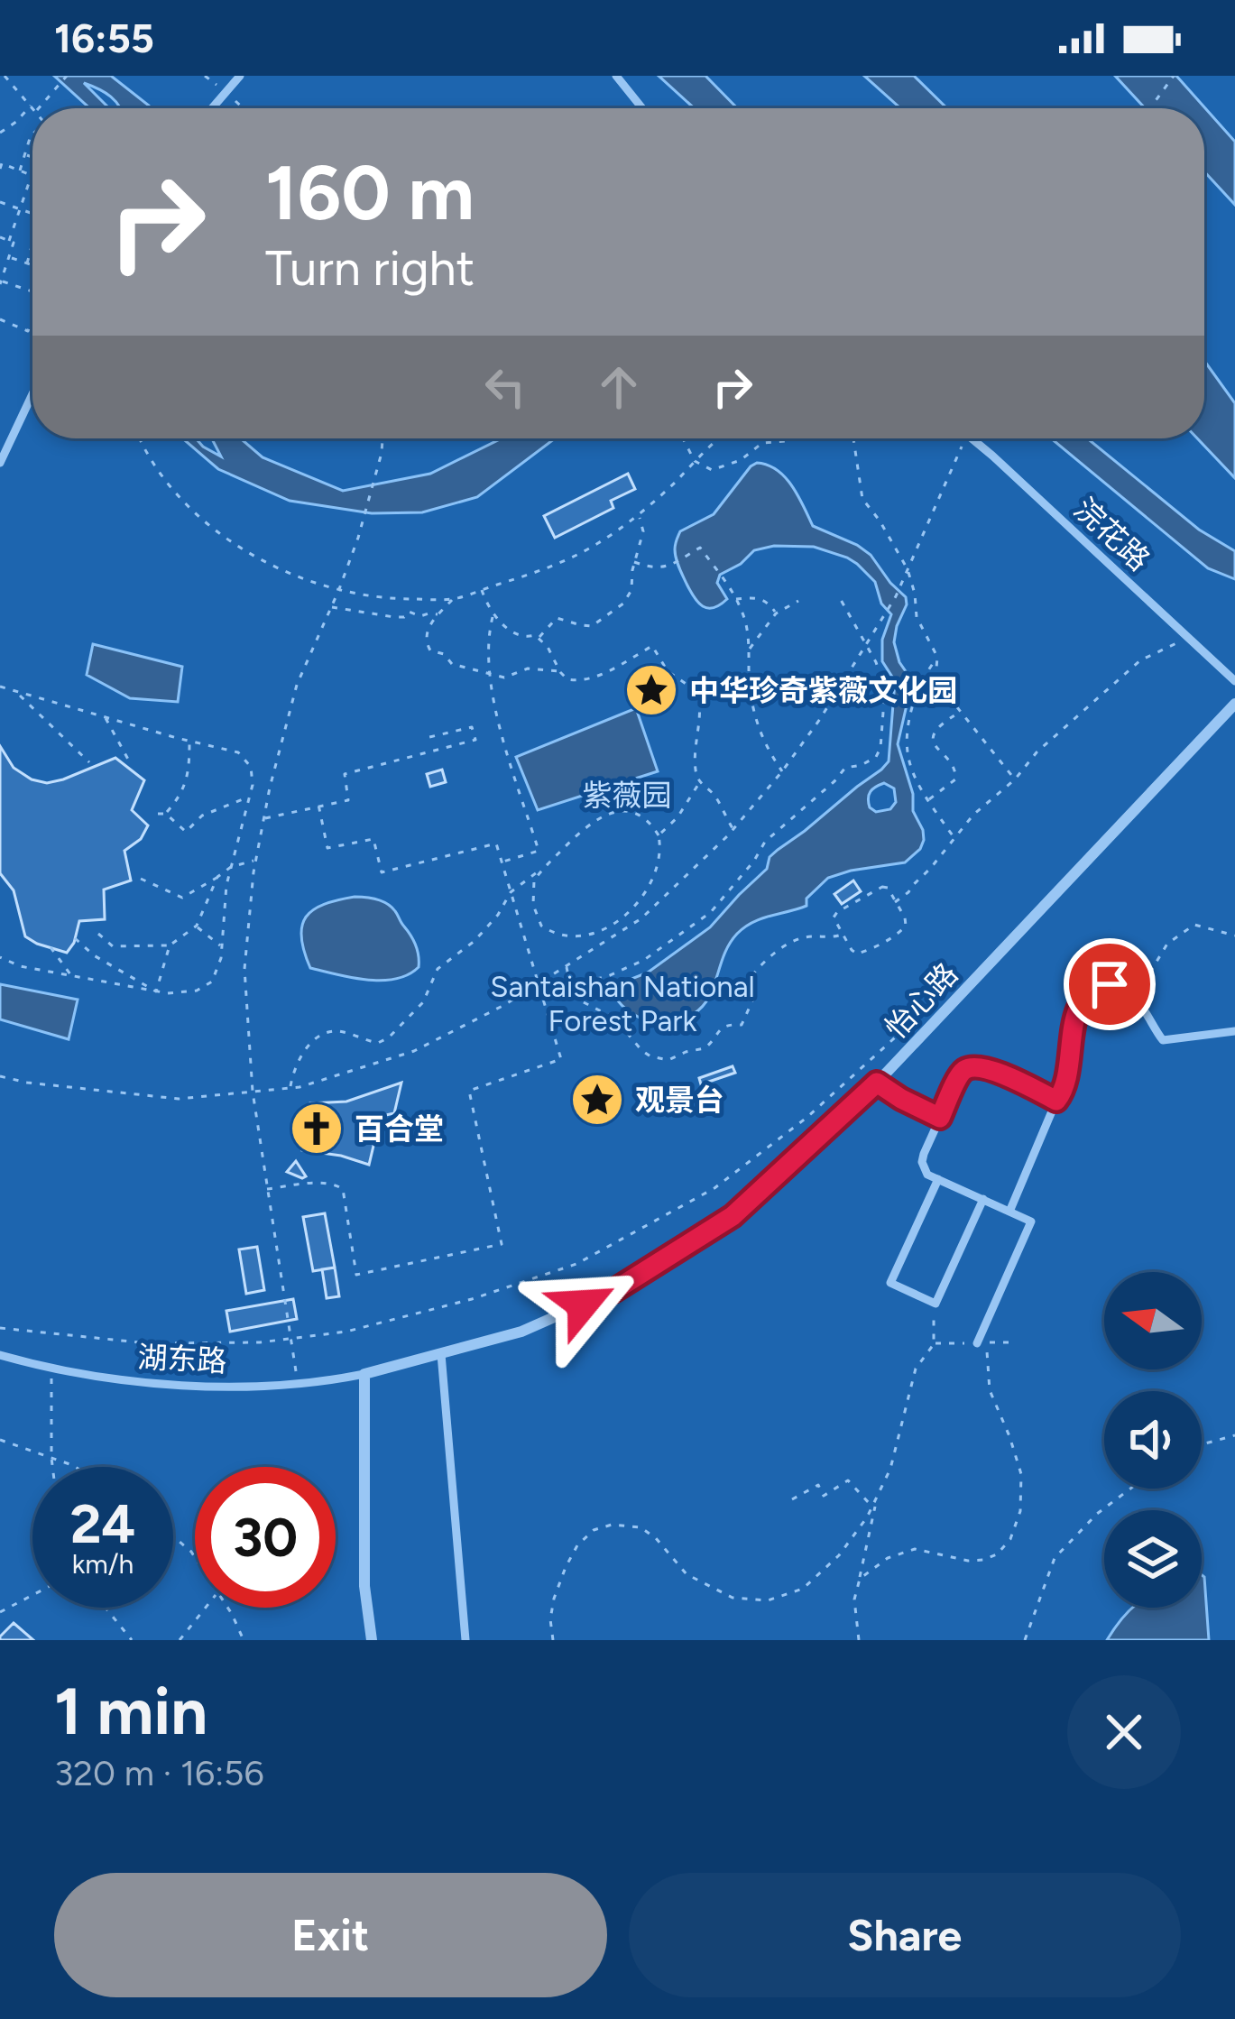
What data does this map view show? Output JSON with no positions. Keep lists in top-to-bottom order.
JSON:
{
  "streets": {
    "street": ["怡心路"],
    "lane": ["浣花路", "湖东路"]
  },
  "crossings": [
    ["怡心路", "湖东路"]
  ],
  "parks": ["紫薇园", "Santaishan National Forest Park"],
  "places": {
    "place": ["中华珍奇紫薇文化园", "观景台"],
    "church": ["百合堂"]
  },
  "north": "left",
  "page": {
    "status": "16:55",
    "turn": ["160 m", "Turn right"],
    "speed": "24 km/h",
    "limit": "30",
    "heading": ["1 min", "320 m · 16:56"],
    "buttons": ["Exit", "Share"]
  }
}
